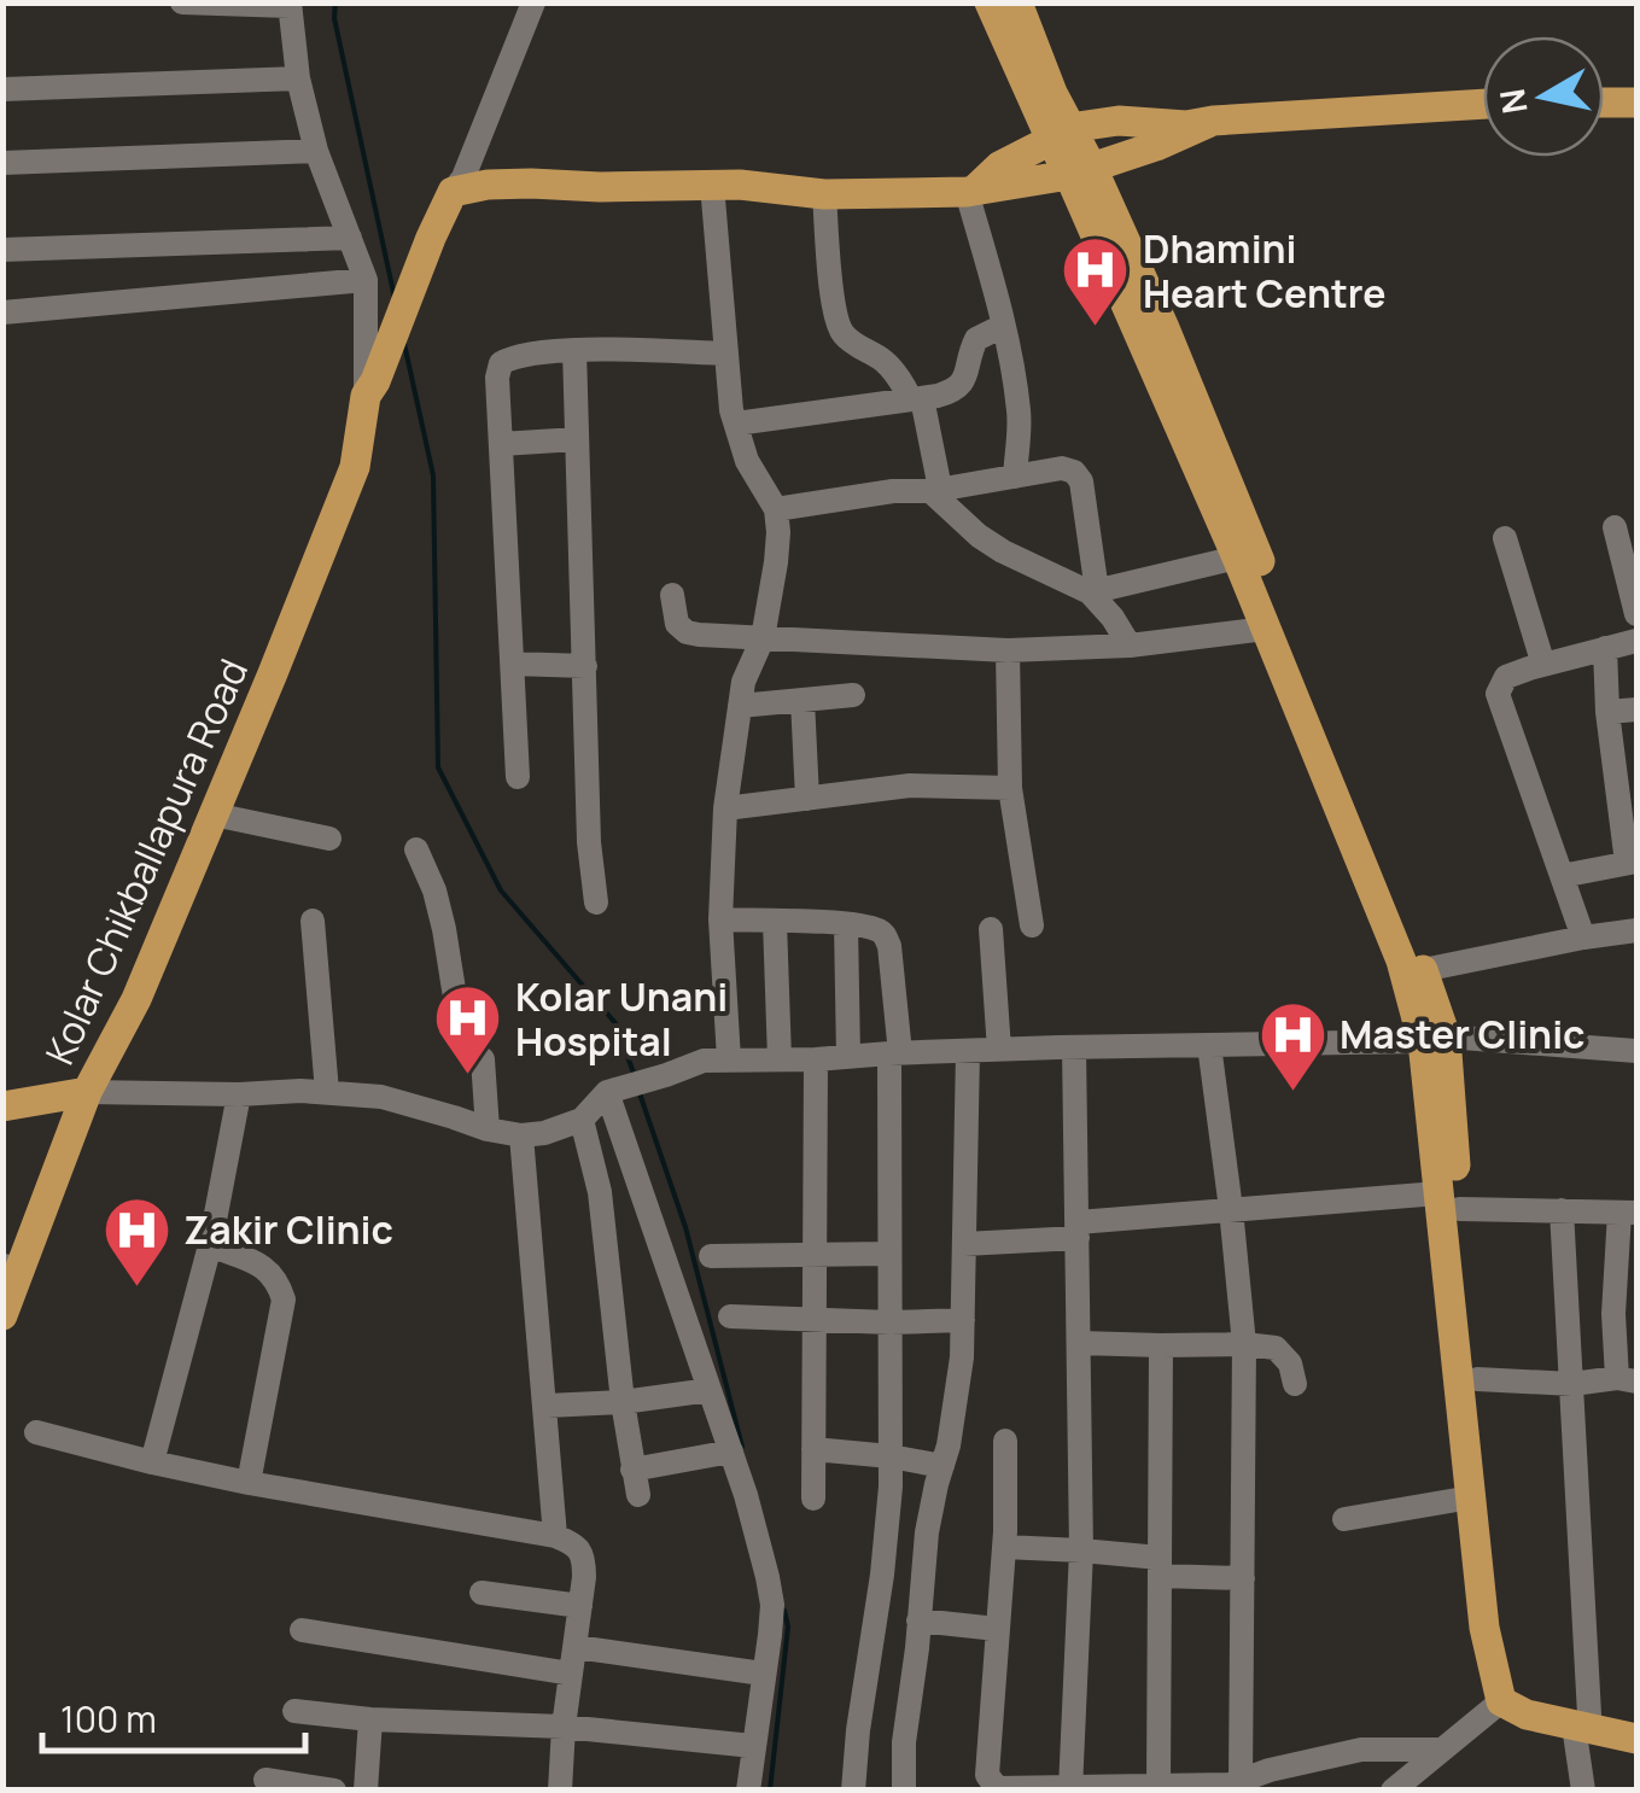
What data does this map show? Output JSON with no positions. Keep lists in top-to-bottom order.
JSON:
{
  "streets": {
    "main road": ["Kolar Chikballapura Road"]
  },
  "places": {
    "hospital": [
      "Dhamini Heart Centre",
      "Kolar Unani Hospital",
      "Master Clinic",
      "Zakir Clinic"
    ]
  },
  "scale_bar": "100 m",
  "north": "left"
}
